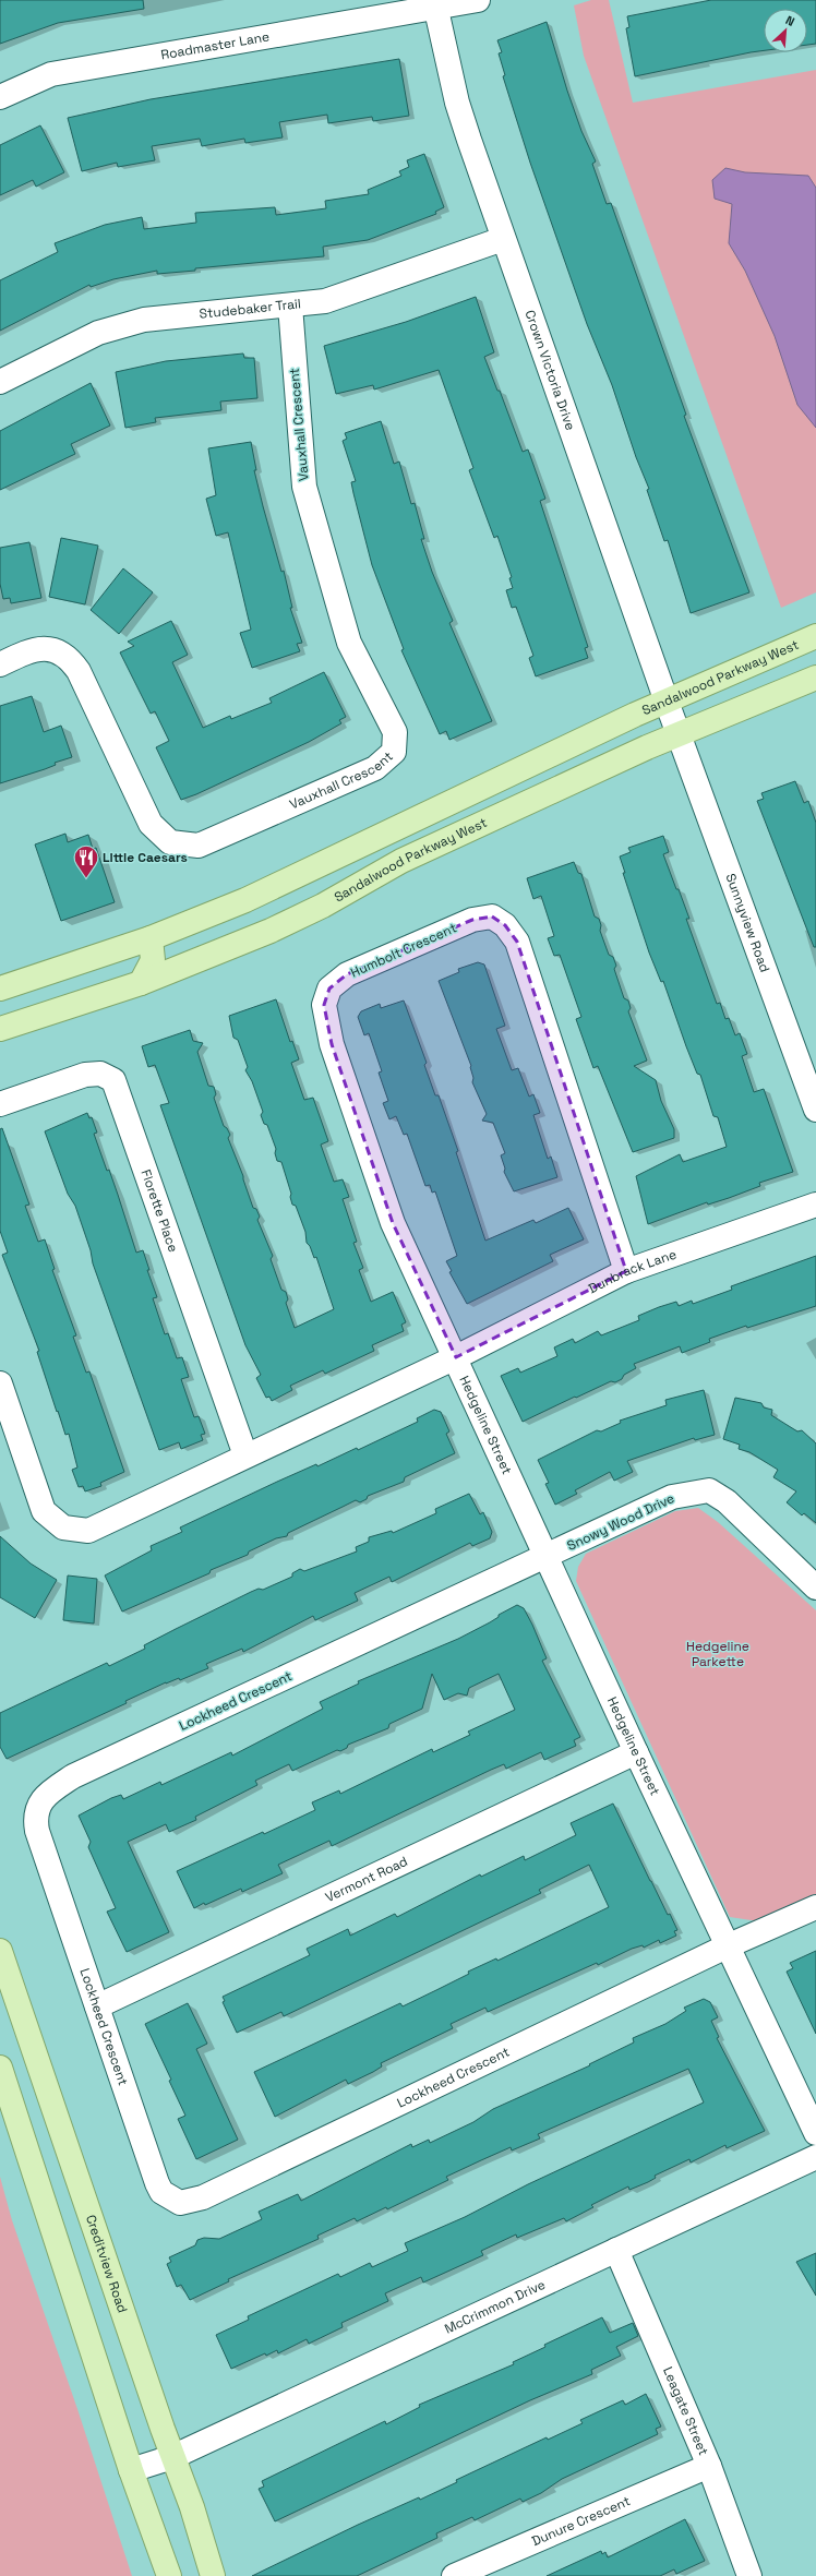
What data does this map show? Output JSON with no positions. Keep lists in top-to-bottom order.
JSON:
{
  "streets": {
    "main road": ["Sandalwood Parkway West", "Creditview Road"],
    "street": [
      "Roadmaster Lane",
      "Studebaker Trail",
      "Crown Victoria Drive",
      "Vauxhall Crescent",
      "Sunnyview Road",
      "Humbolt Crescent",
      "Florette Place",
      "Dunbrack Lane",
      "Hedgeline Street",
      "Snowy Wood Drive",
      "Lockheed Crescent",
      "Vermont Road",
      "McCrimmon Drive",
      "Leagate Street",
      "Dunure Crescent"
    ]
  },
  "crossings": [
    ["Roadmaster Lane", "Crown Victoria Drive"],
    ["Studebaker Trail", "Crown Victoria Drive"],
    ["Studebaker Trail", "Vauxhall Crescent"],
    ["Crown Victoria Drive", "Sandalwood Parkway West"],
    ["Crown Victoria Drive", "Sunnyview Road"],
    ["Sandalwood Parkway West", "Sunnyview Road"],
    ["Humbolt Crescent", "Dunbrack Lane"],
    ["Humbolt Crescent", "Hedgeline Street"],
    ["Dunbrack Lane", "Hedgeline Street"],
    ["Hedgeline Street", "Snowy Wood Drive"],
    ["Hedgeline Street", "Lockheed Crescent"],
    ["Hedgeline Street", "Vermont Road"],
    ["Snowy Wood Drive", "Lockheed Crescent"],
    ["Lockheed Crescent", "Vermont Road"],
    ["Creditview Road", "McCrimmon Drive"],
    ["McCrimmon Drive", "Leagate Street"],
    ["Leagate Street", "Dunure Crescent"]
  ],
  "parks": ["Hedgeline Parkette"],
  "places": {
    "restaurant": ["Little Caesars"]
  },
  "north": "top right"
}
